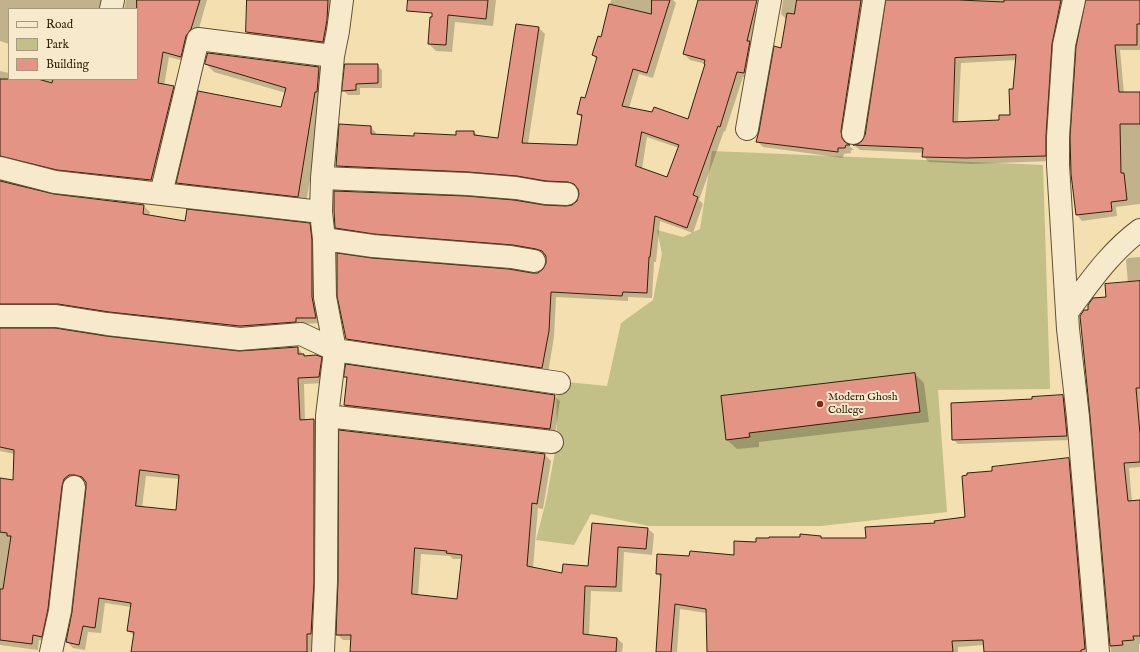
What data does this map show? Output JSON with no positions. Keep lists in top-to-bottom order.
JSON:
{
  "places": ["Modern Ghosh College"],
  "legend": ["Road", "Park", "Building"]
}
